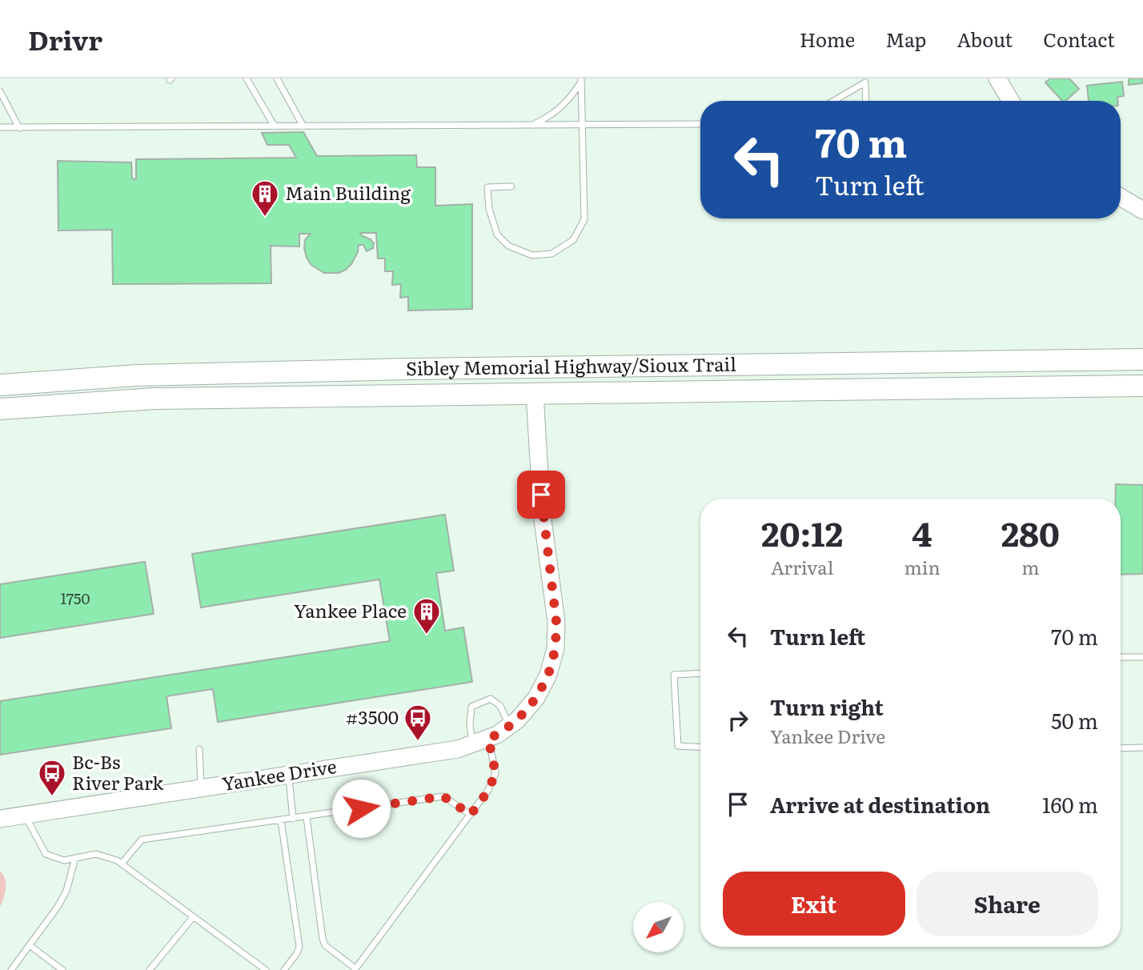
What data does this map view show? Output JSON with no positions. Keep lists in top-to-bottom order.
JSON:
{
  "streets": {
    "highway": ["Sibley Memorial Highway/Sioux Trail"],
    "street": ["Yankee Drive"]
  },
  "crossings": [
    ["Sibley Memorial Highway/Sioux Trail", "Yankee Drive"]
  ],
  "places": {
    "building": ["Main Building", "Yankee Place"],
    "bus stop": ["#3500", "Bc-Bs River Park"]
  },
  "house_numbers": ["1750"],
  "north": "bottom left",
  "page": {
    "header": "Drivr",
    "nav": [
      "Home",
      "Map",
      "About",
      "Contact"
    ],
    "turn": ["70 m", "Turn left"],
    "eta": [
      "20:12",
      "Arrival",
      "4",
      "min",
      "280",
      "m"
    ],
    "list": [
      {
        "name": "Turn left",
        "value": "70 m"
      },
      {
        "name": "Turn right",
        "note": "Yankee Drive",
        "value": "50 m"
      },
      {
        "name": "Arrive at destination",
        "value": "160 m"
      }
    ],
    "buttons": ["Exit", "Share"]
  }
}
